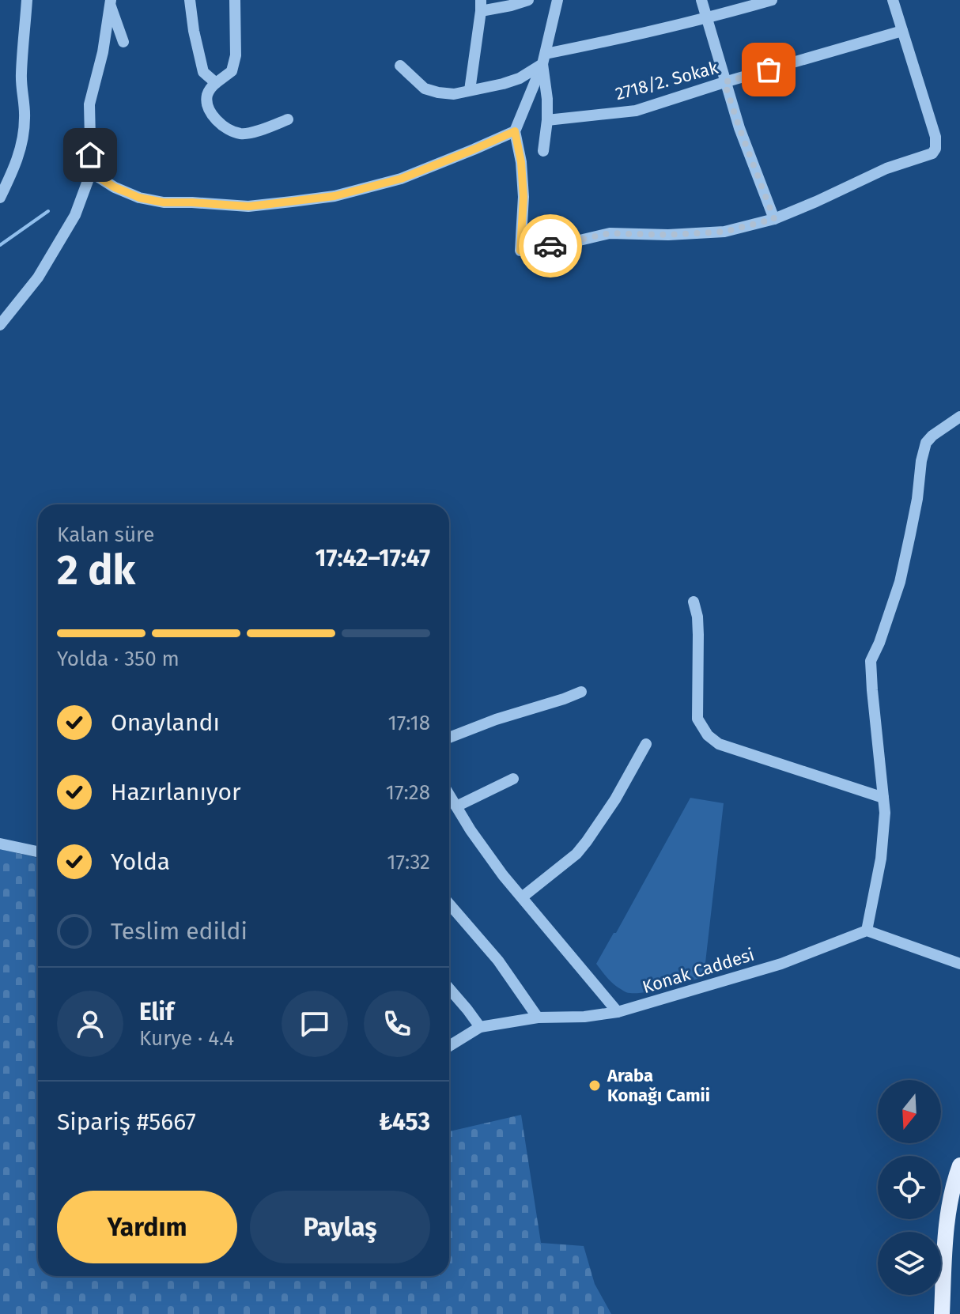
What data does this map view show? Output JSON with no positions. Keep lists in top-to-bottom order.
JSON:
{
  "streets": {
    "street": ["2718/2. Sokak", "Konak Caddesi"]
  },
  "places": ["Araba Konağı Camii"],
  "north": "bottom",
  "page": {
    "heading": ["2 dk", "Kalan süre", "17:42–17:47"],
    "panel": [
      "Elif",
      "Kurye · 4.4",
      "Sipariş #5667",
      "₺453"
    ],
    "bar": "Yolda · 350 m",
    "list": [
      ["Onaylandı", "17:18"],
      ["Hazırlanıyor", "17:28"],
      ["Yolda", "17:32"],
      "Teslim edildi"
    ],
    "buttons": ["Yardım", "Paylaş"]
  }
}
